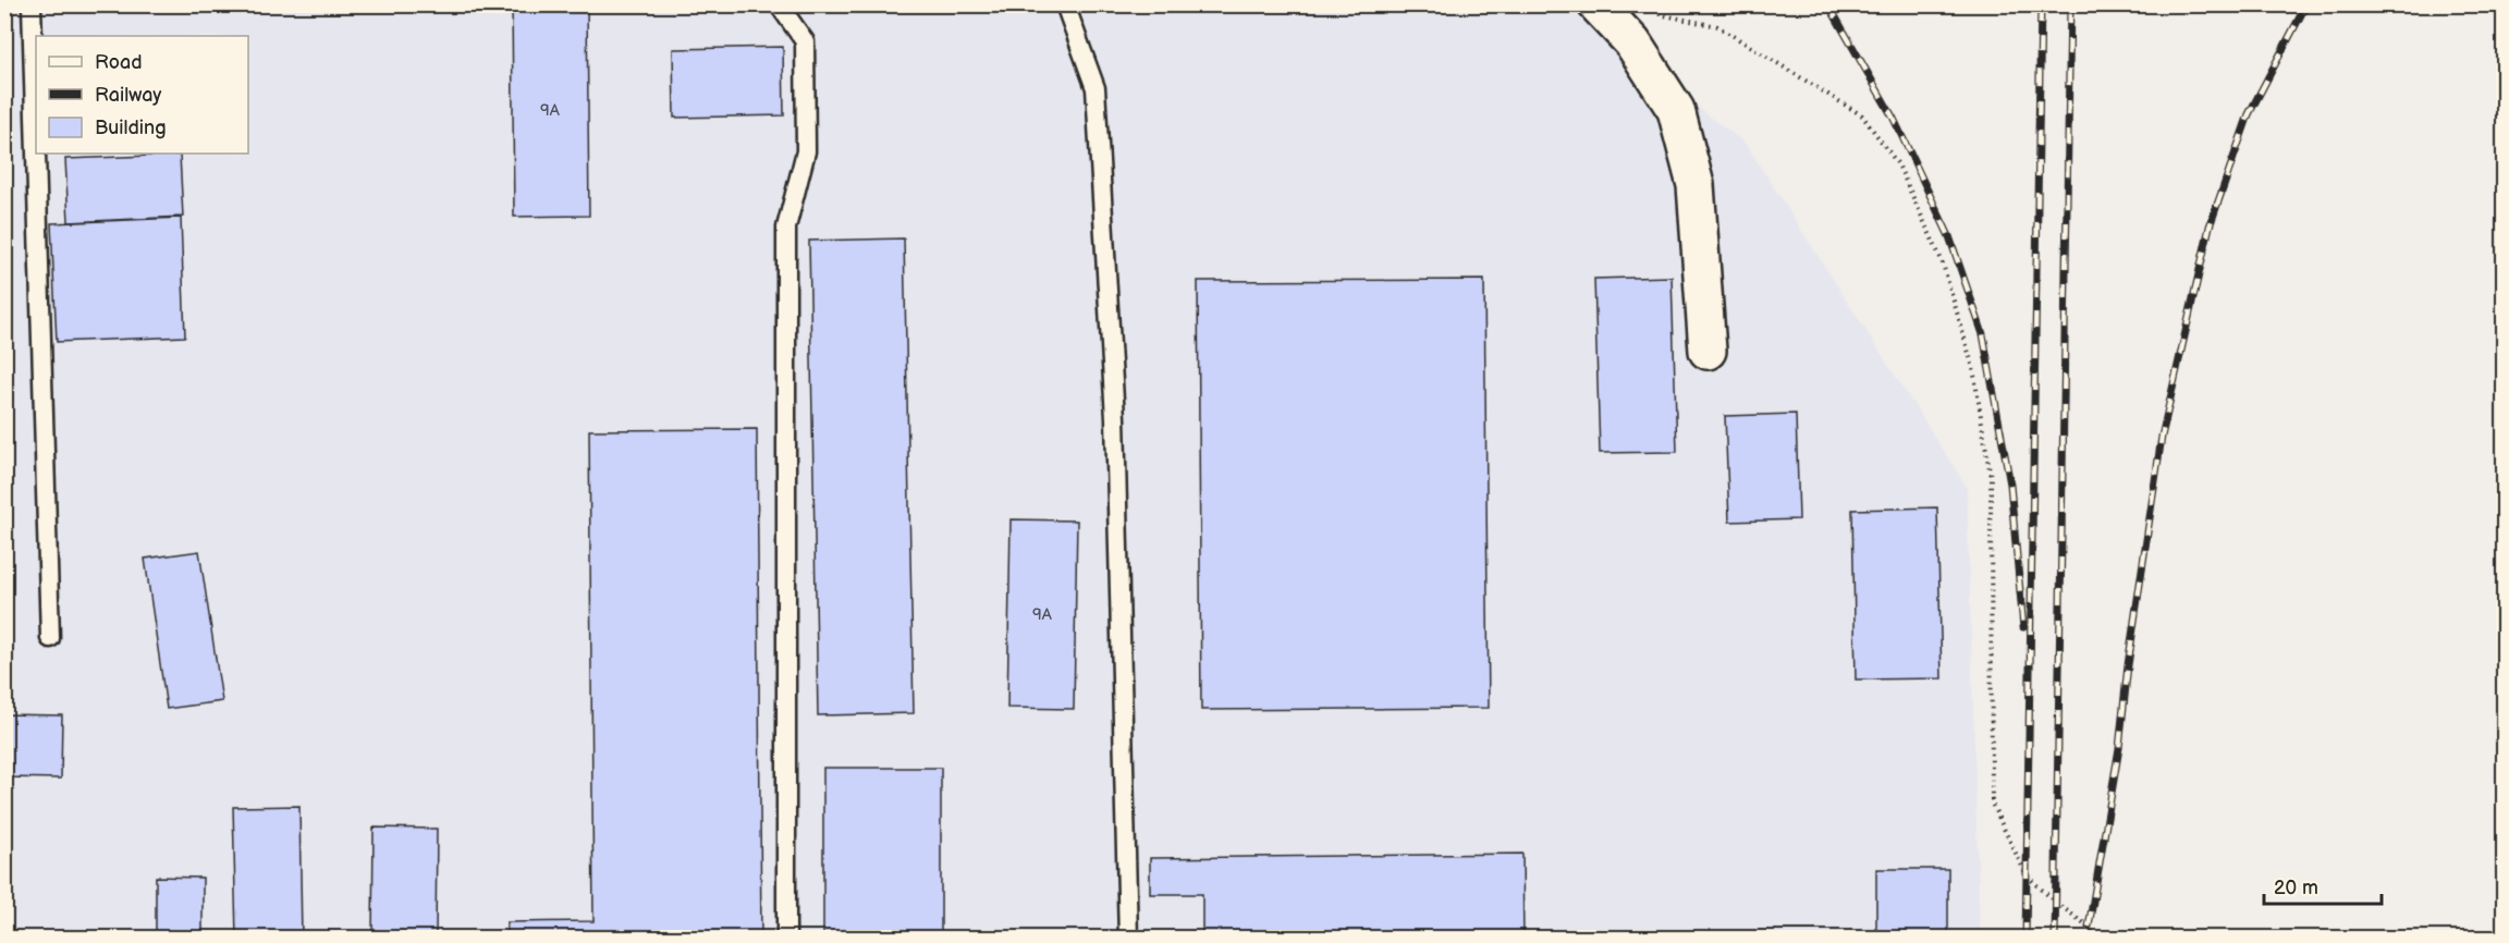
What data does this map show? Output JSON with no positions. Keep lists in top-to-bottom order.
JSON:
{
  "house_numbers": ["9А", "9А"],
  "legend": ["Road", "Railway", "Building"],
  "scale_bar": "20 m"
}
